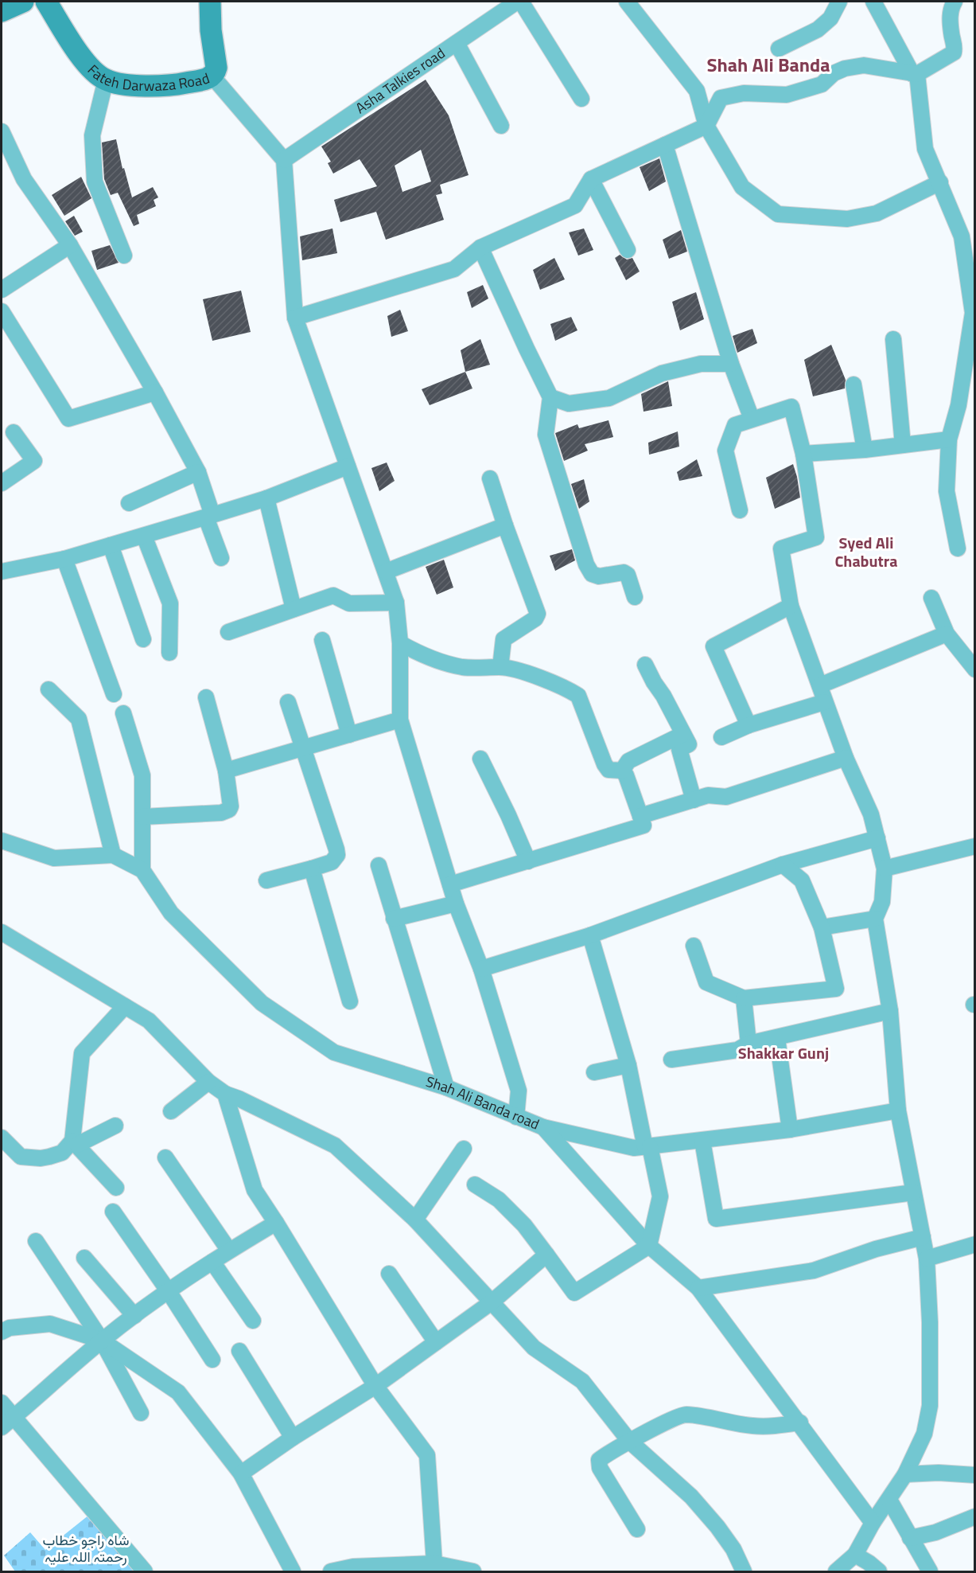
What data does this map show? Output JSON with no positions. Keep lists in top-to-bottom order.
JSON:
{
  "streets": {
    "main road": ["Fateh Darwaza Road"],
    "street": ["Asha Talkies road", "Shah Ali Banda road"]
  },
  "districts": ["Shah Ali Banda", "Syed Ali Chabutra", "Shakkar Gunj"],
  "parks": ["شاہ راجو خطاب رحمتہ اللہ علیہ"]
}
